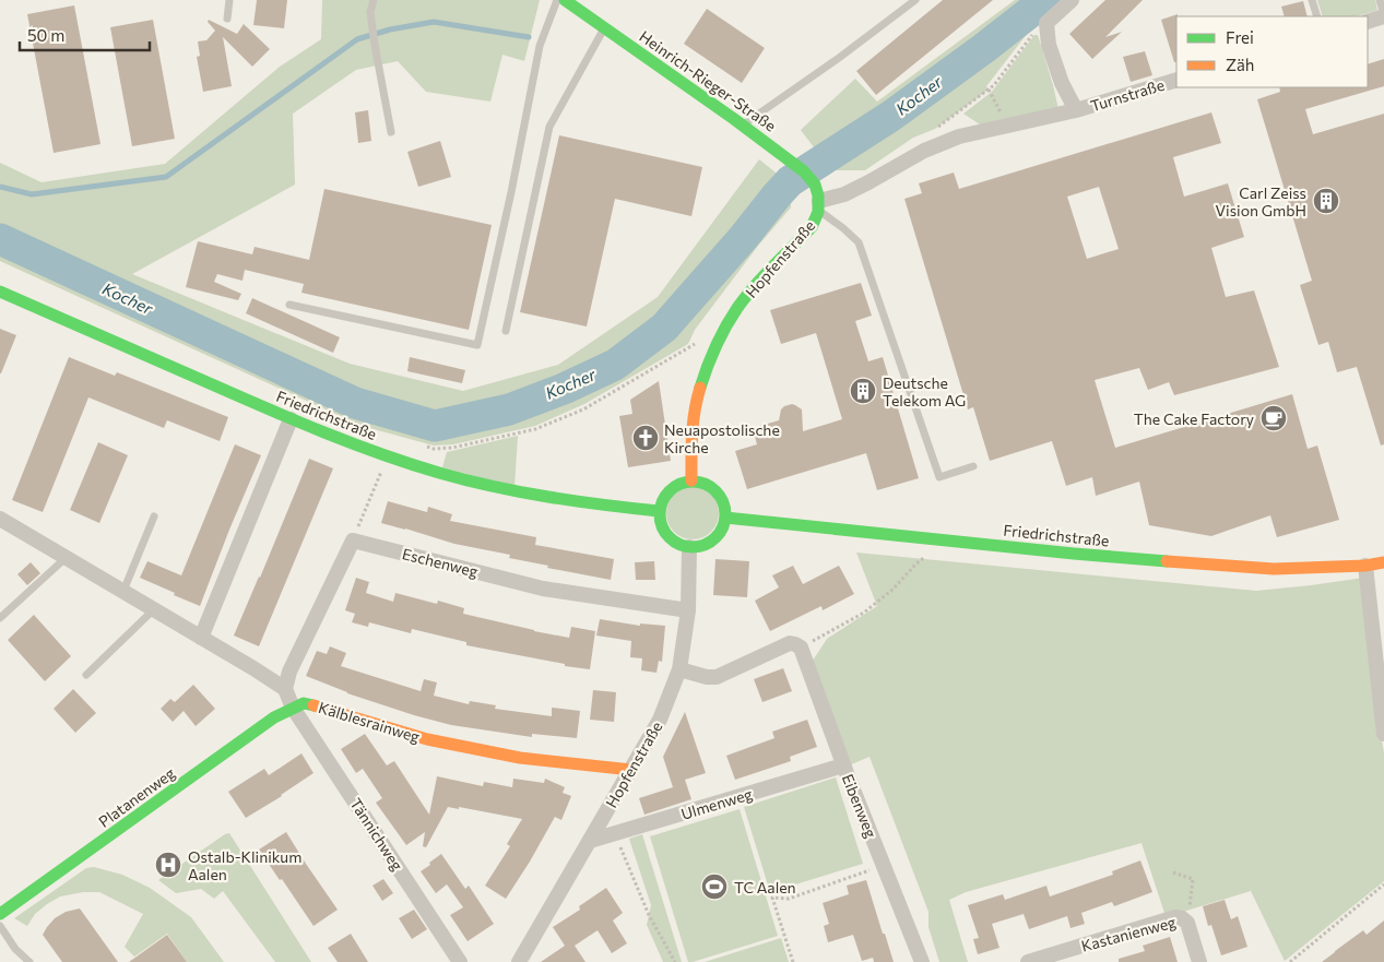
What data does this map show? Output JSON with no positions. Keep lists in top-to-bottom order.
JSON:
{
  "streets": {
    "main road": [
      "Heinrich-Rieger-Straße",
      "Hopfenstraße",
      "Friedrichstraße",
      "Kälblesrainweg",
      "Platanenweg"
    ],
    "street": [
      "Turnstraße",
      "Eschenweg",
      "Ulmenweg",
      "Eibenweg",
      "Tännichweg",
      "Kastanienweg"
    ]
  },
  "crossings": [
    ["Heinrich-Rieger-Straße", "Hopfenstraße"],
    ["Turnstraße", "Hopfenstraße"],
    ["Hopfenstraße", "Friedrichstraße"],
    ["Hopfenstraße", "Eschenweg"],
    ["Hopfenstraße", "Kälblesrainweg"],
    ["Hopfenstraße", "Ulmenweg"],
    ["Kälblesrainweg", "Platanenweg"],
    ["Kälblesrainweg", "Tännichweg"],
    ["Platanenweg", "Tännichweg"],
    ["Ulmenweg", "Eibenweg"]
  ],
  "water": ["Kocher"],
  "places": {
    "building": ["Carl Zeiss Vision GmbH", "Deutsche Telekom AG"],
    "cafe": ["The Cake Factory"],
    "church": ["Neuapostolische Kirche"],
    "hospital": ["Ostalb-Klinikum Aalen"],
    "sports": ["TC Aalen"]
  },
  "legend": ["Frei", "Zäh"],
  "scale_bar": "50 m"
}
